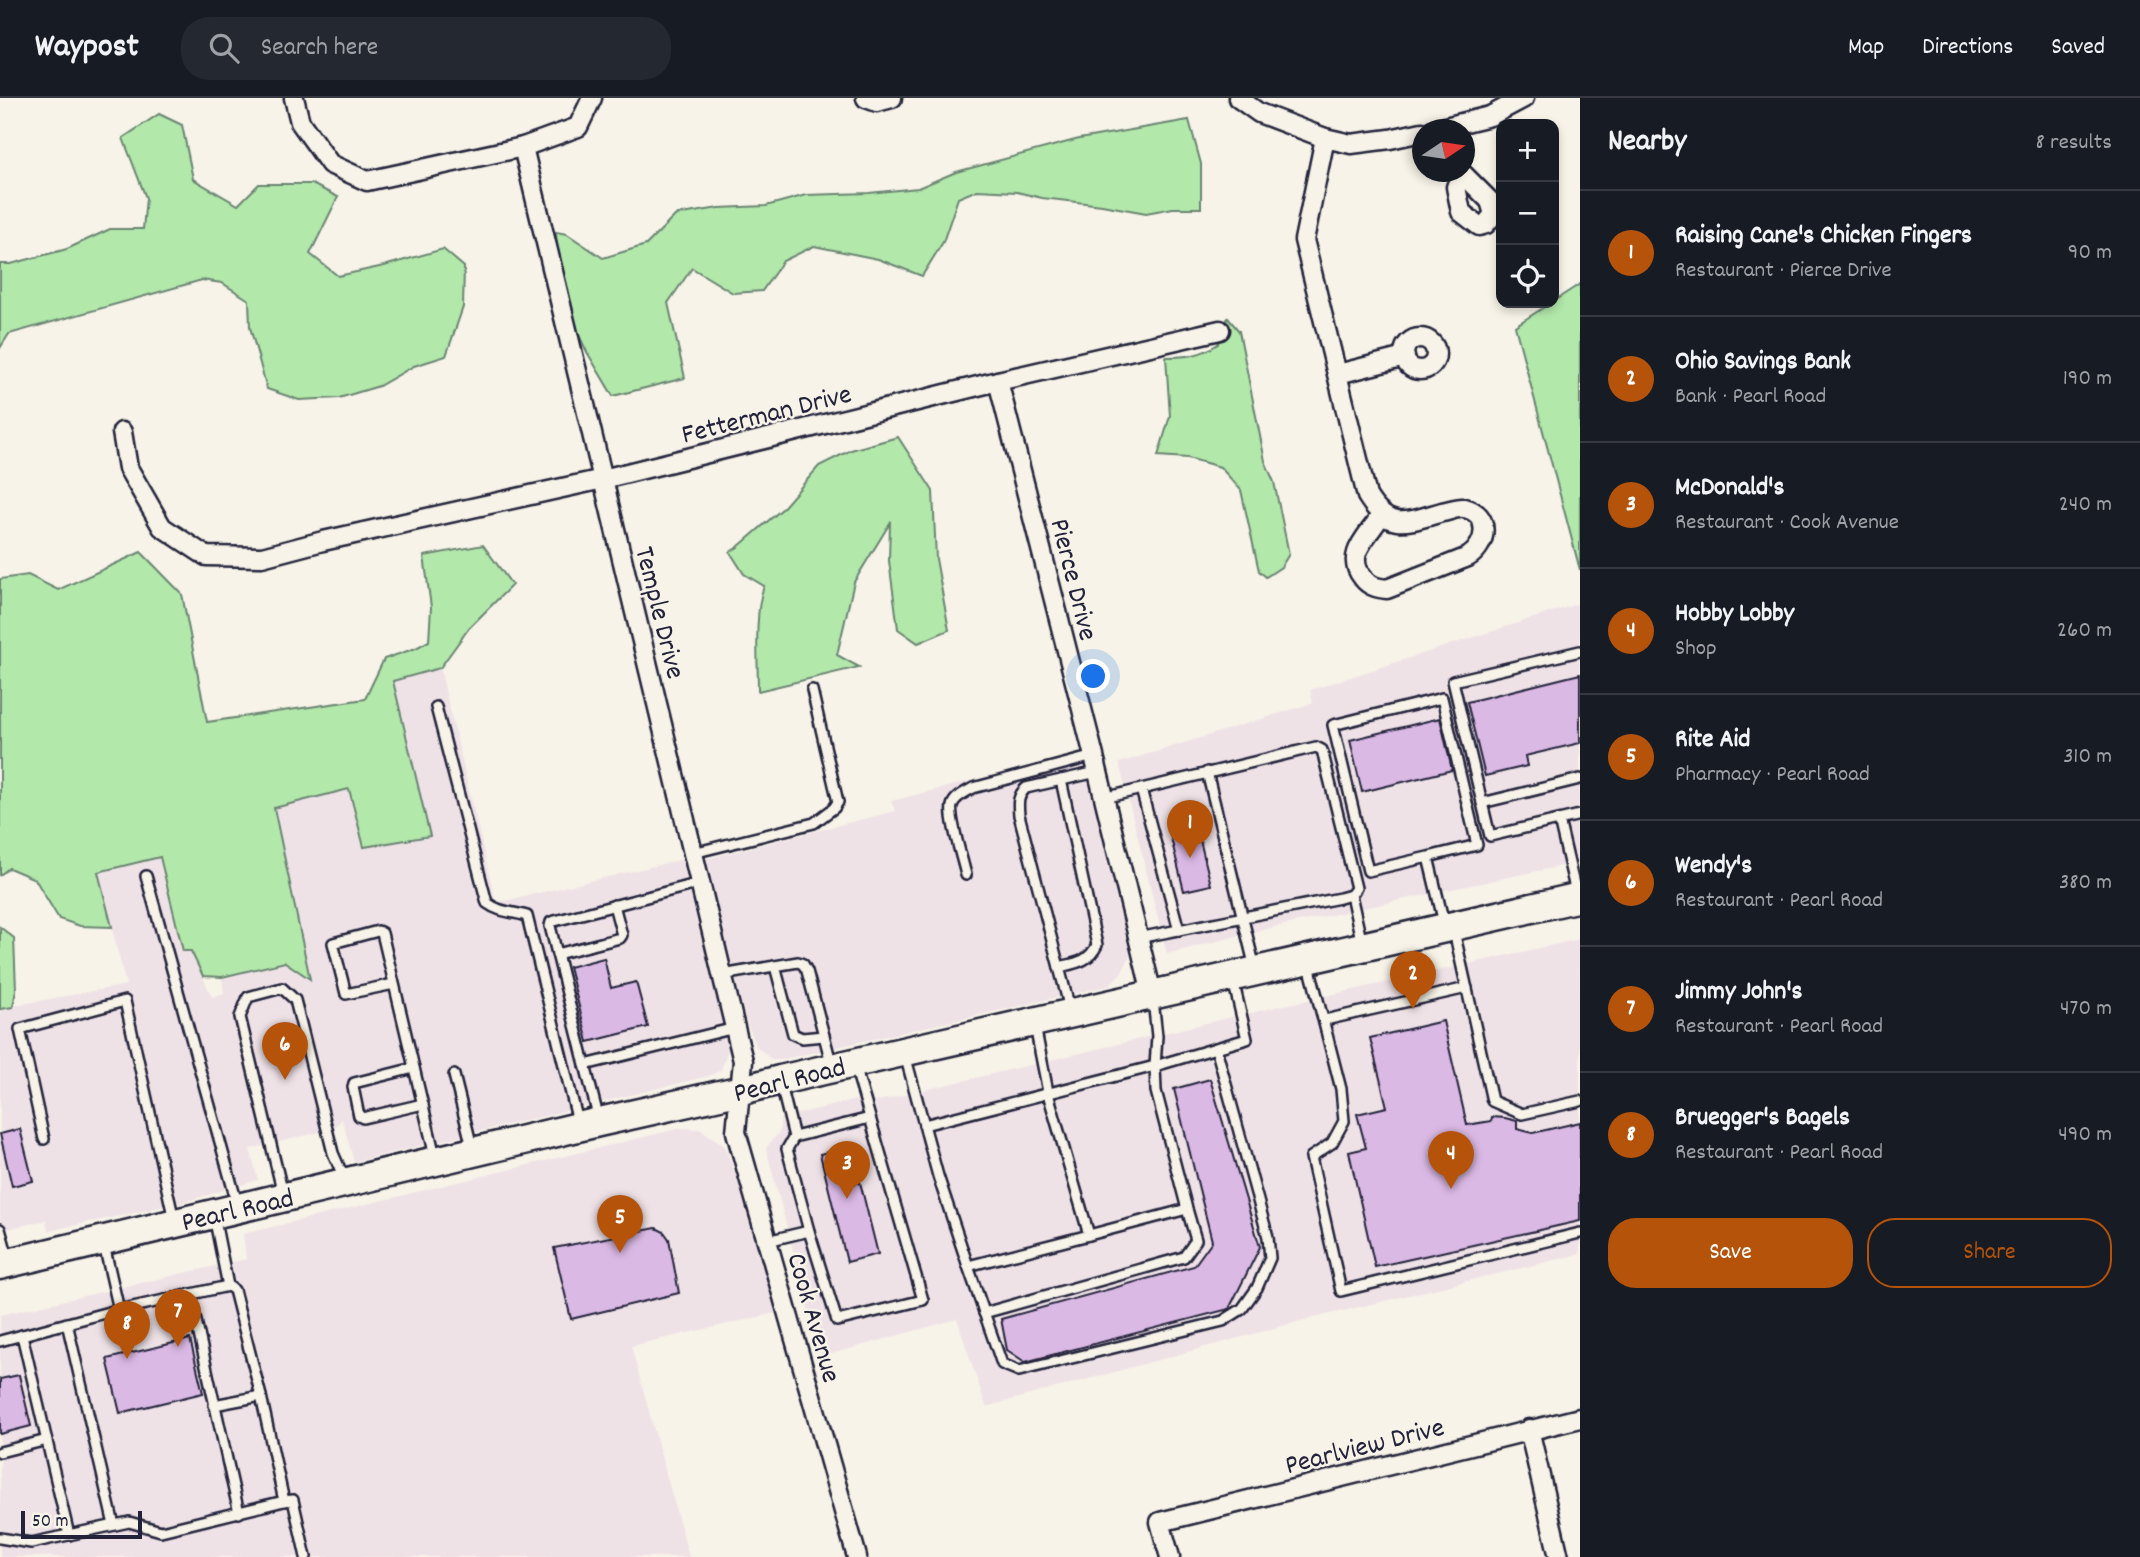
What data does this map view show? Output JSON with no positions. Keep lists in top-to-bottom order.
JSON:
{
  "streets": {
    "main road": ["Pearl Road"],
    "street": [
      "Fetterman Drive",
      "Pierce Drive",
      "Temple Drive",
      "Cook Avenue",
      "Pearlview Drive"
    ]
  },
  "crossings": [
    ["Fetterman Drive", "Pierce Drive"],
    ["Fetterman Drive", "Temple Drive"],
    ["Pierce Drive", "Pearl Road"],
    ["Temple Drive", "Pearl Road"],
    ["Temple Drive", "Cook Avenue"],
    ["Pearl Road", "Cook Avenue"]
  ],
  "scale_bar": "50 m",
  "north": "right",
  "page": {
    "header": "Waypost",
    "search": "Search here",
    "nav": ["Map", "Directions", "Saved"],
    "heading": ["Nearby", "8 results"],
    "map_buttons": ["+", "−"],
    "list": [
      {
        "mark": "1",
        "name": "Raising Cane's Chicken Fingers",
        "note": "Restaurant · Pierce Drive",
        "value": "90 m"
      },
      {
        "mark": "2",
        "name": "Ohio Savings Bank",
        "note": "Bank · Pearl Road",
        "value": "190 m"
      },
      {
        "mark": "3",
        "name": "McDonald's",
        "note": "Restaurant · Cook Avenue",
        "value": "240 m"
      },
      {
        "mark": "4",
        "name": "Hobby Lobby",
        "note": "Shop",
        "value": "260 m"
      },
      {
        "mark": "5",
        "name": "Rite Aid",
        "note": "Pharmacy · Pearl Road",
        "value": "310 m"
      },
      {
        "mark": "6",
        "name": "Wendy's",
        "note": "Restaurant · Pearl Road",
        "value": "380 m"
      },
      {
        "mark": "7",
        "name": "Jimmy John's",
        "note": "Restaurant · Pearl Road",
        "value": "470 m"
      },
      {
        "mark": "8",
        "name": "Bruegger's Bagels",
        "note": "Restaurant · Pearl Road",
        "value": "490 m"
      }
    ],
    "pins": [
      "1",
      "2",
      "6",
      "4",
      "3",
      "5",
      "7",
      "8"
    ],
    "buttons": ["Save", "Share"],
    "scale": "50 m"
  }
}
